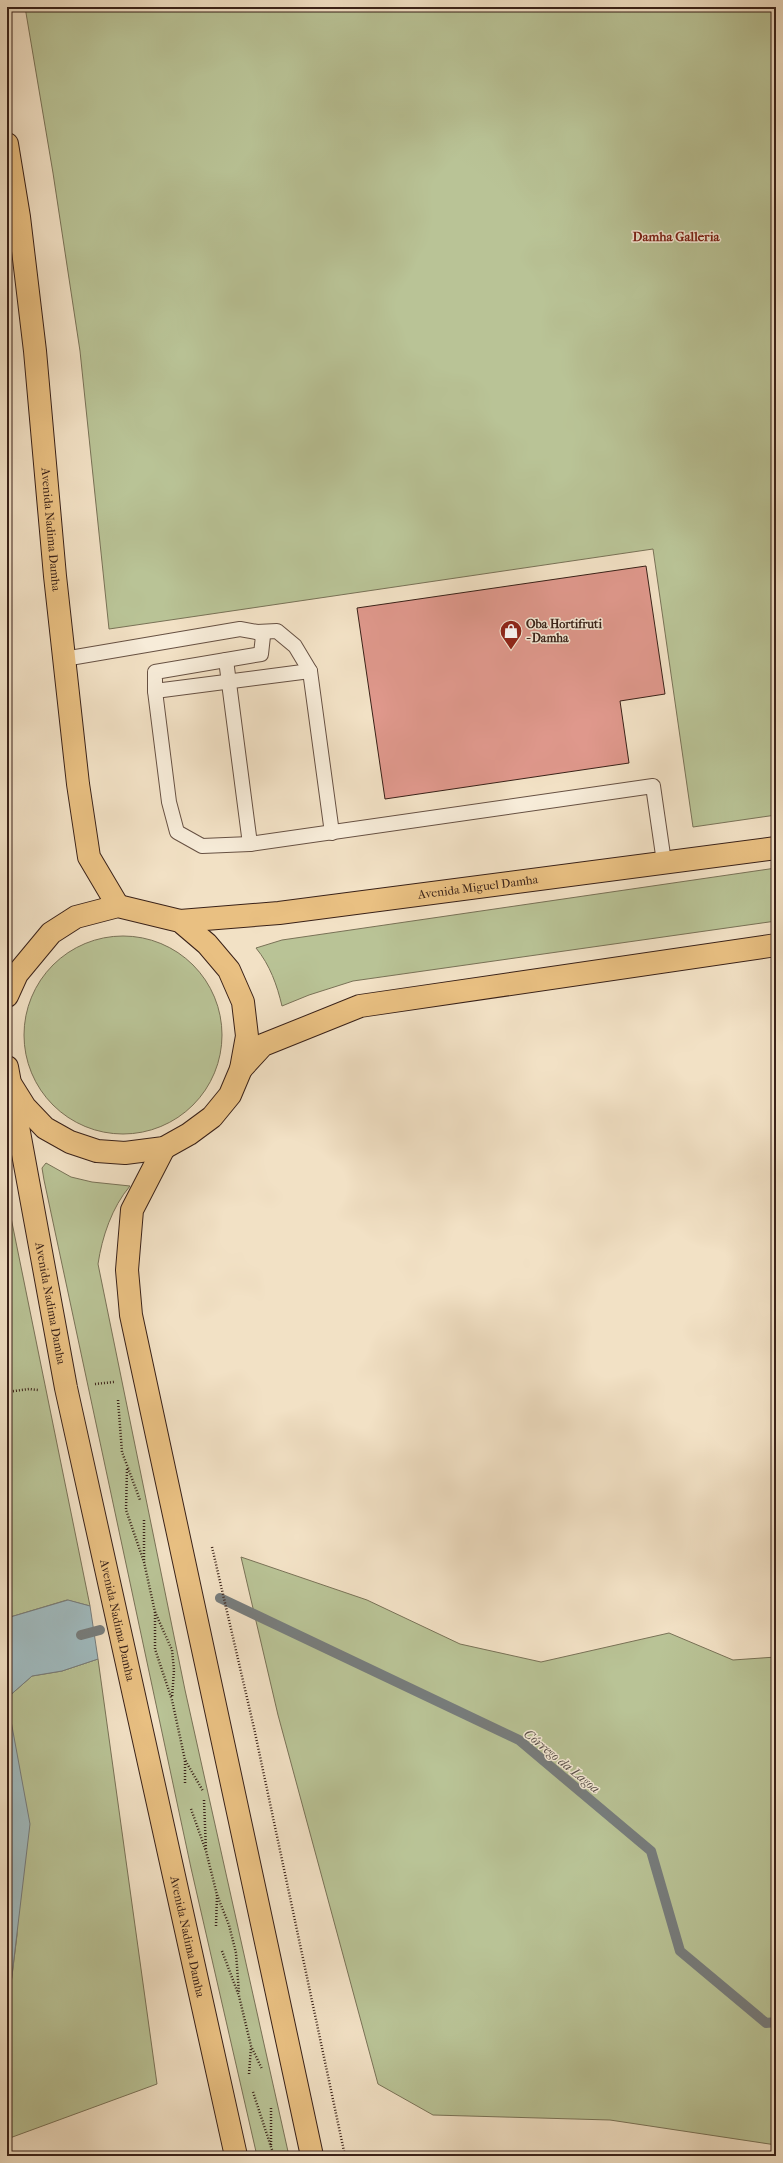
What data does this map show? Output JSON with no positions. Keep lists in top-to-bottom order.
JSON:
{
  "streets": {
    "main road": ["Avenida Nadima Damha", "Avenida Miguel Damha"]
  },
  "districts": ["Damha Galleria"],
  "water": ["Córrego da Lagoa"],
  "places": {
    "shop": ["Oba Hortifruti - Damha"]
  }
}
